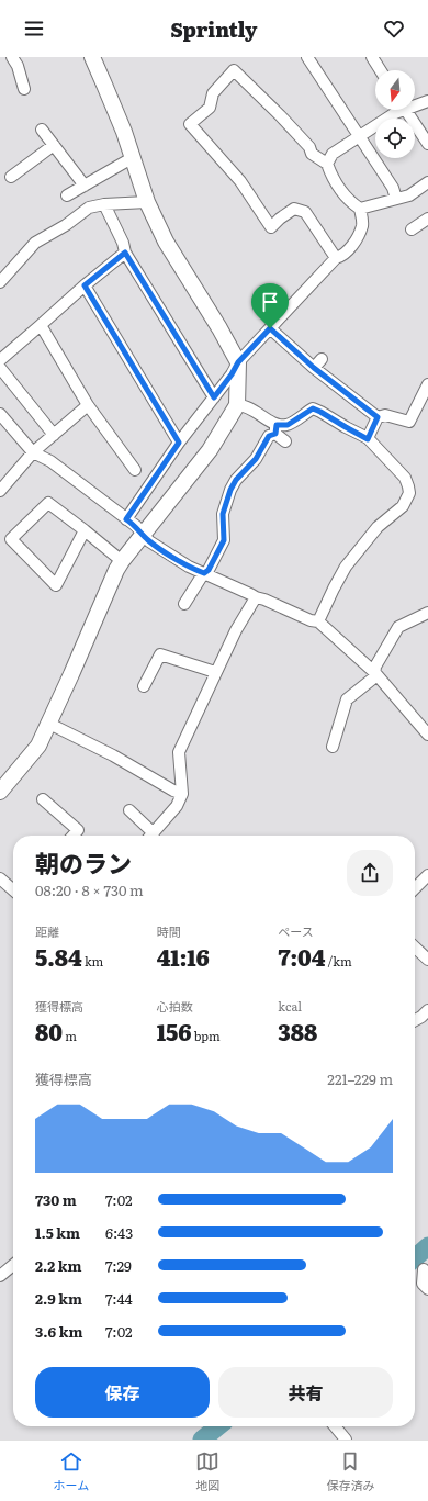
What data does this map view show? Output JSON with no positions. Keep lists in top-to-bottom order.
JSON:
{
  "north": "bottom",
  "page": {
    "header": "Sprintly",
    "heading": ["朝のラン", "08:20 · 8 × 730 m"],
    "stats": [
      ["距離", "5.84 km"],
      ["時間", "41:16"],
      ["ペース", "7:04 /km"],
      ["獲得標高", "80 m"],
      ["心拍数", "156 bpm"],
      ["kcal", "388"]
    ],
    "chart": ["獲得標高", "221–229 m"],
    "list": [
      {
        "name": "730 m",
        "note": "7:02"
      },
      {
        "name": "1.5 km",
        "note": "6:43"
      },
      {
        "name": "2.2 km",
        "note": "7:29"
      },
      {
        "name": "2.9 km",
        "note": "7:44"
      },
      {
        "name": "3.6 km",
        "note": "7:02"
      }
    ],
    "buttons": ["保存", "共有"],
    "tabs": ["ホーム", "地図", "保存済み"]
  }
}
